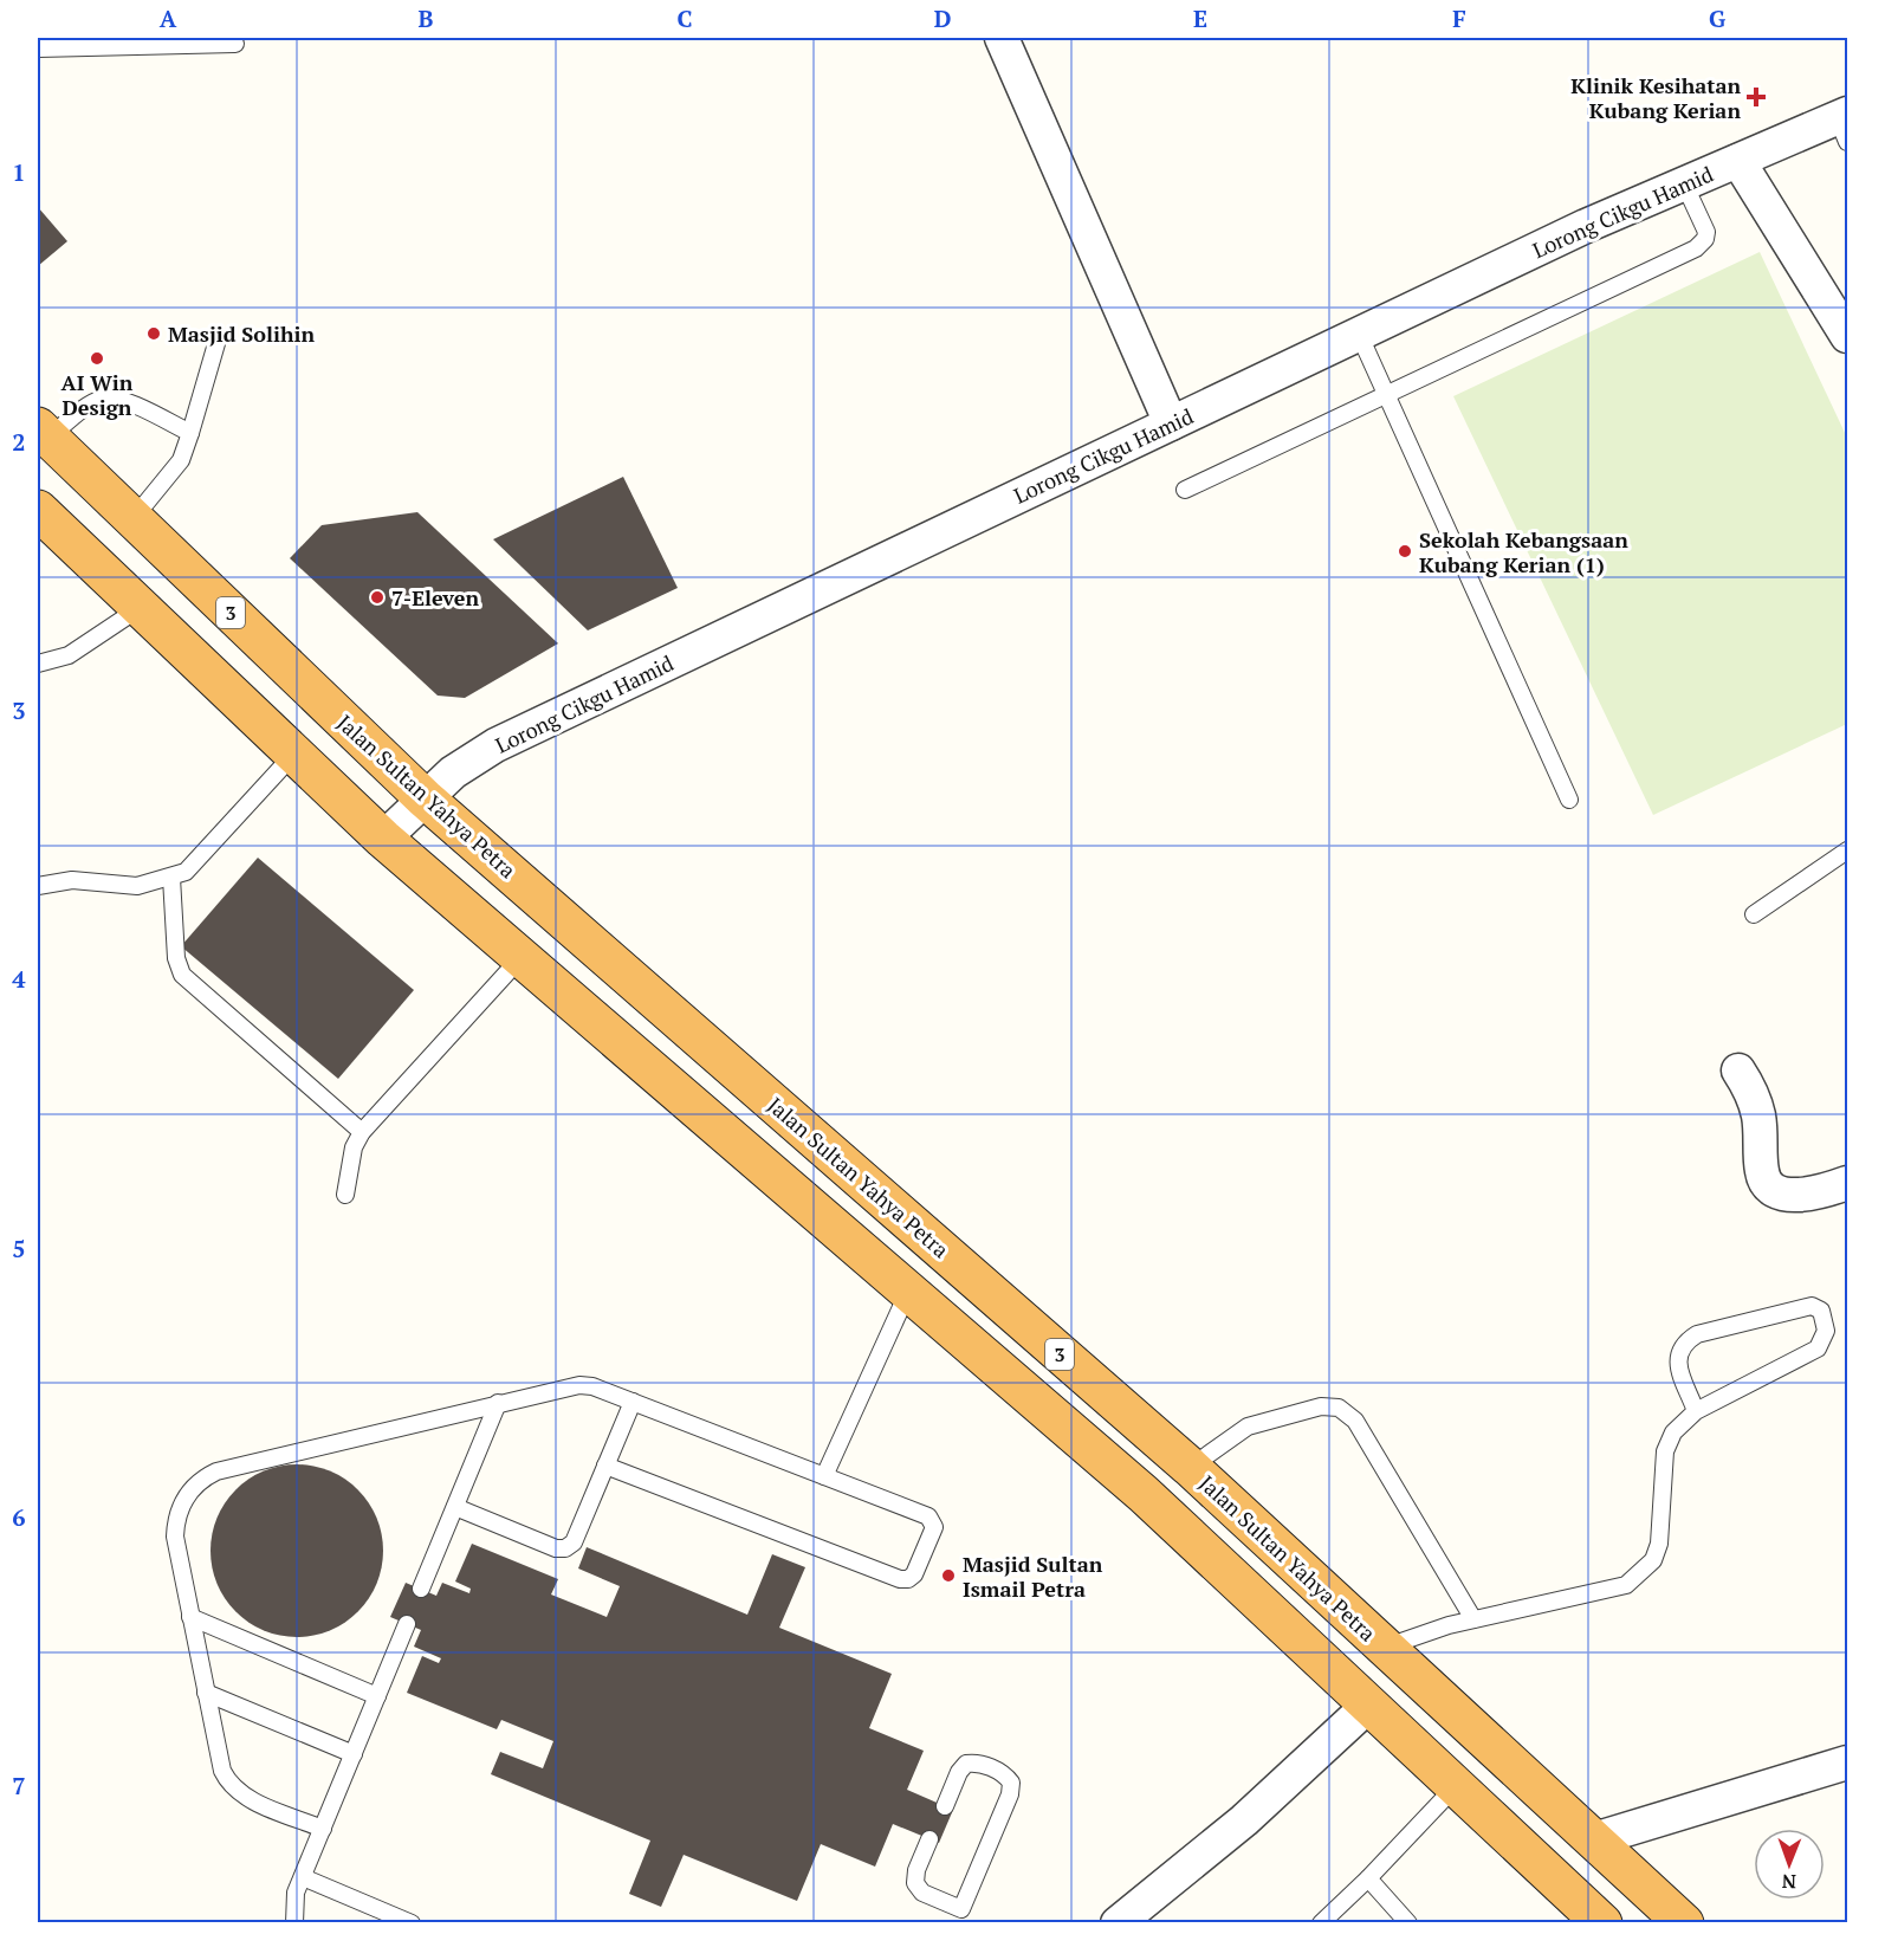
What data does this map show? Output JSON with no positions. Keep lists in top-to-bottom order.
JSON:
{
  "streets": {
    "highway": ["3", "Jalan Sultan Yahya Petra"],
    "street": ["Lorong Cikgu Hamid"]
  },
  "crossings": [
    ["Lorong Cikgu Hamid", "3"],
    ["Lorong Cikgu Hamid", "Jalan Sultan Yahya Petra"]
  ],
  "places": {
    "health": ["Klinik Kesihatan Kubang Kerian"],
    "other": [
      "Masjid Solihin",
      "AI Win Design",
      "Sekolah Kebangsaan Kubang Kerian (1)",
      "7-Eleven",
      "Masjid Sultan Ismail Petra"
    ]
  },
  "north": "bottom",
  "grid": {
    "columns": [
      "A",
      "B",
      "C",
      "D",
      "E",
      "F",
      "G"
    ],
    "rows": [
      "1",
      "2",
      "3",
      "4",
      "5",
      "6",
      "7"
    ]
  }
}
